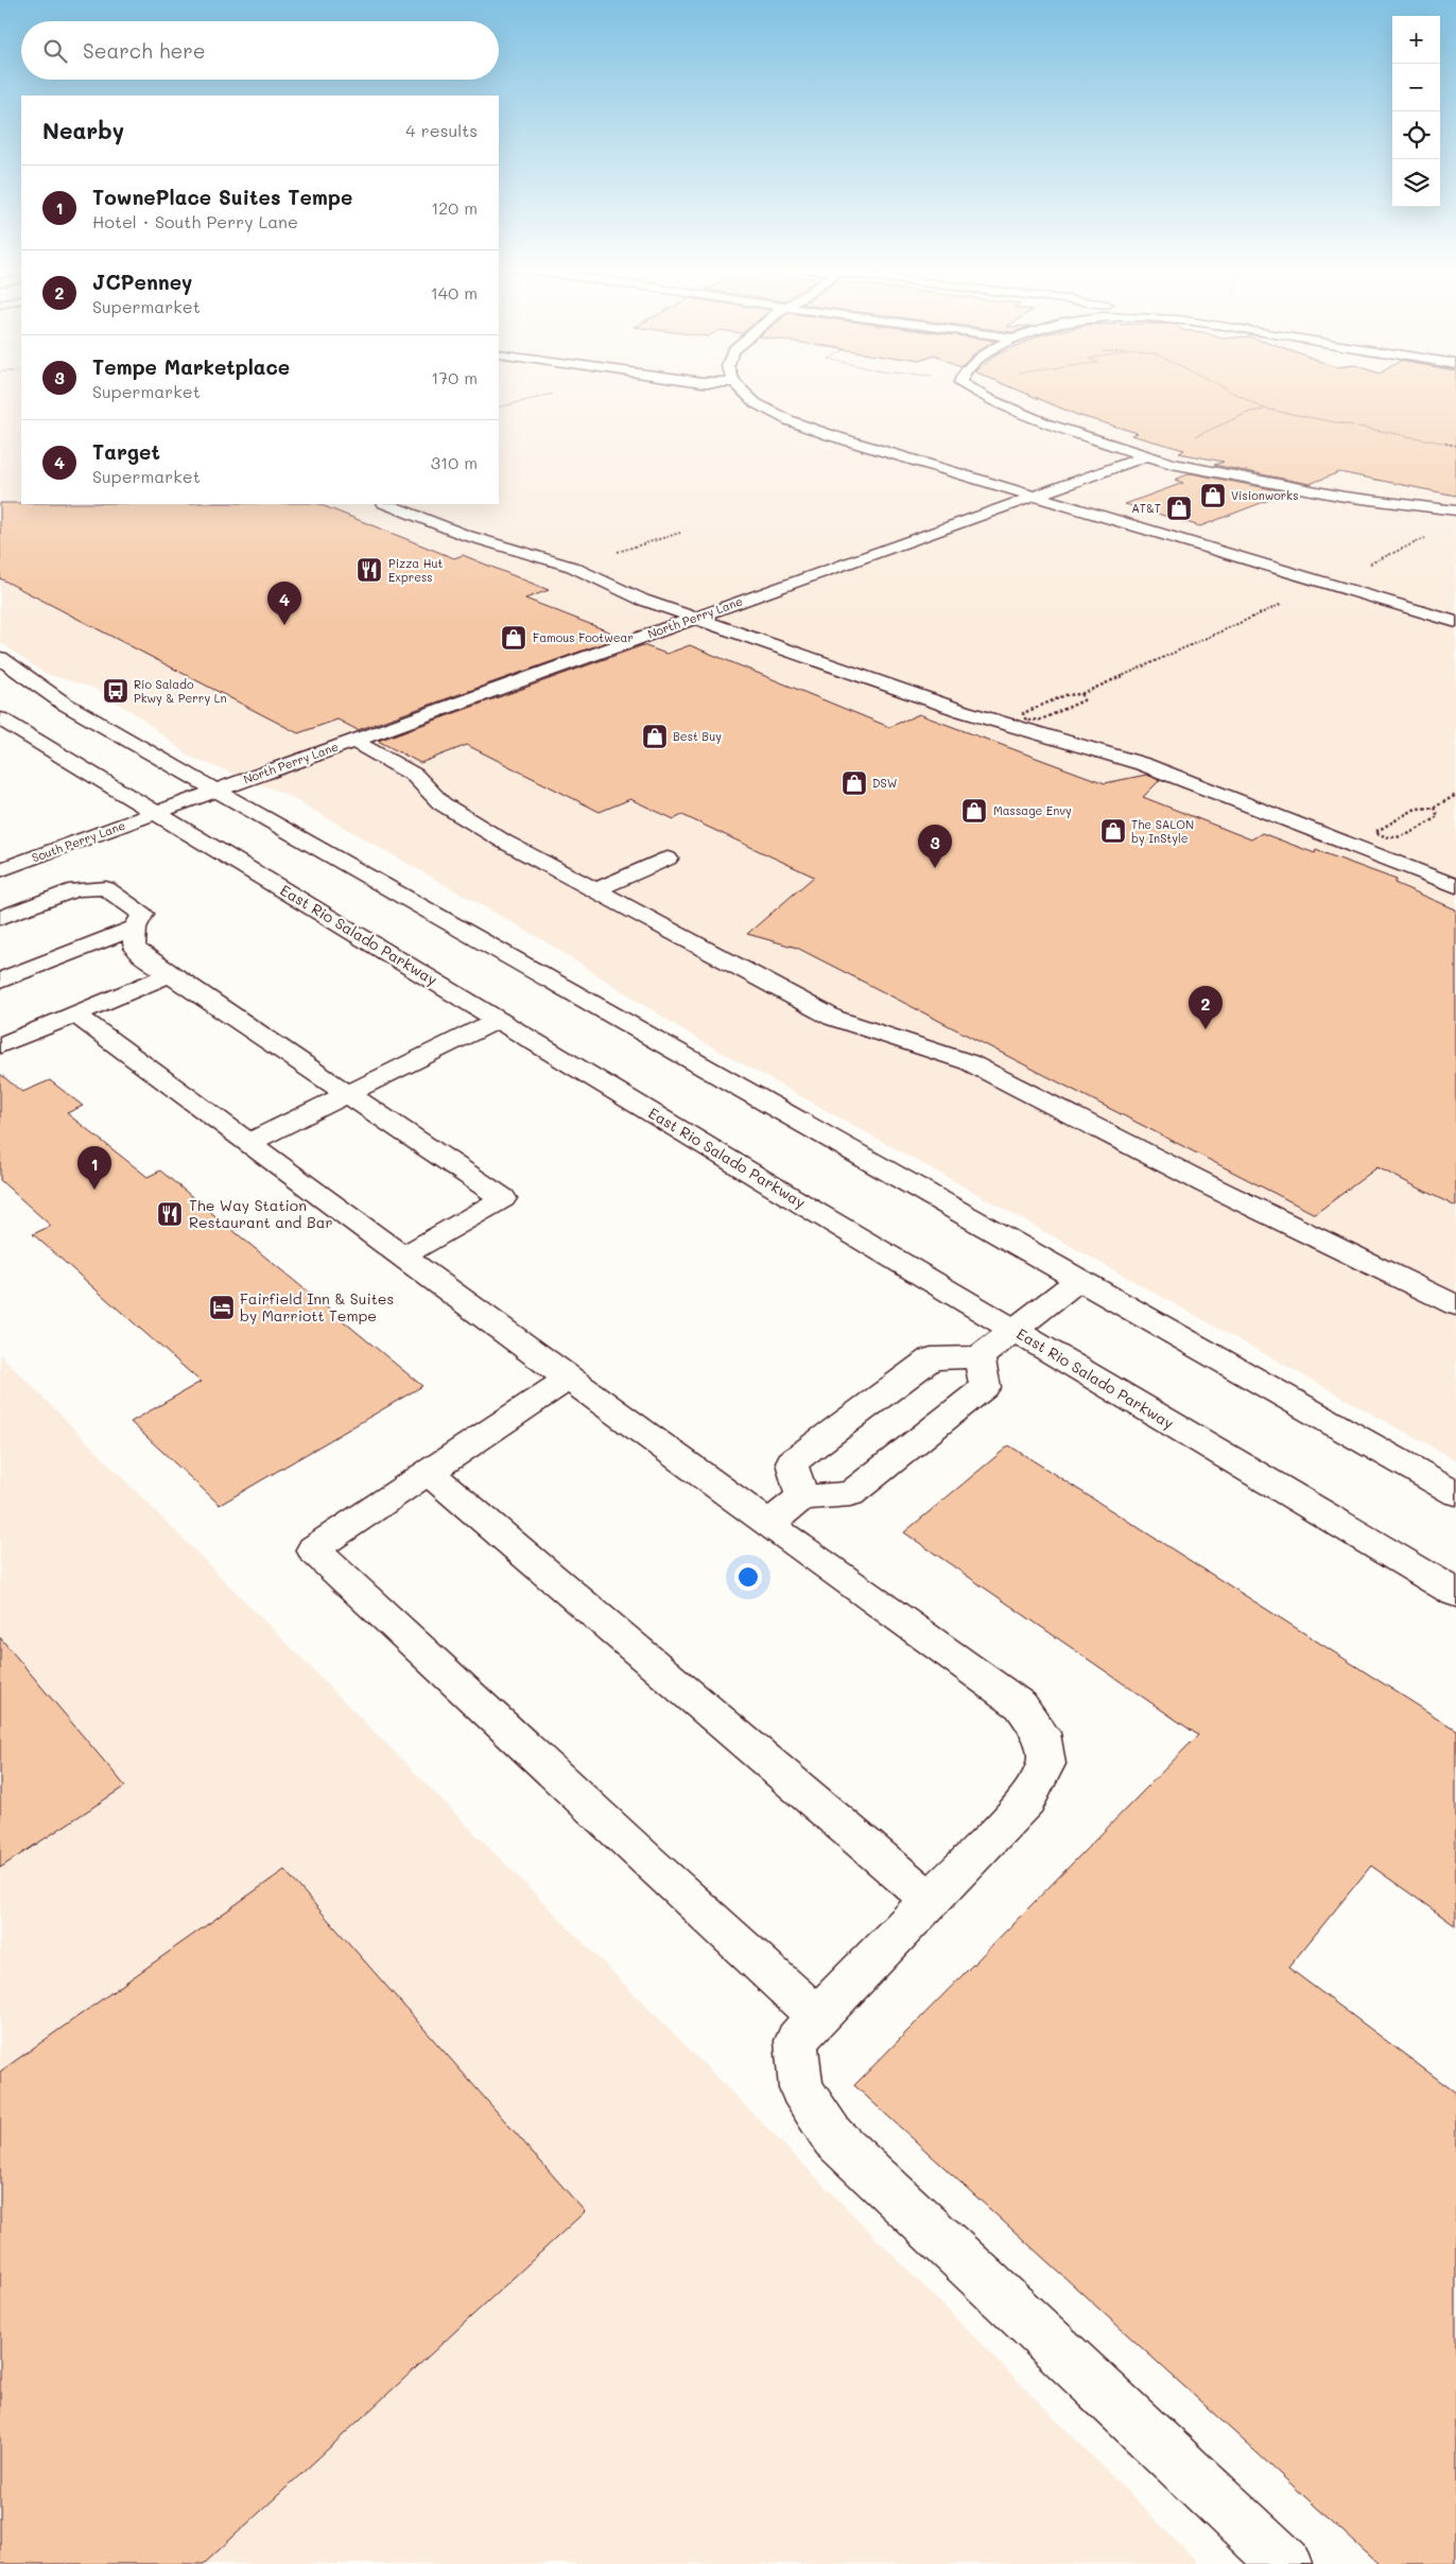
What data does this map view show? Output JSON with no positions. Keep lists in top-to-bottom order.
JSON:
{
  "streets": {
    "main road": ["North Perry Lane", "South Perry Lane", "East Rio Salado Parkway"]
  },
  "crossings": [
    ["North Perry Lane", "South Perry Lane"],
    ["North Perry Lane", "East Rio Salado Parkway"],
    ["South Perry Lane", "East Rio Salado Parkway"]
  ],
  "places": {
    "shop": [
      "Visionworks",
      "AT&T",
      "Famous Footwear",
      "Best Buy",
      "DSW",
      "Massage Envy",
      "The SALON by InStyle"
    ],
    "restaurant": ["Pizza Hut Express", "The Way Station Restaurant and Bar"],
    "bus stop": ["Rio Salado Pkwy & Perry Ln"],
    "hotel": ["Fairfield Inn & Suites by Marriott Tempe"]
  },
  "page": {
    "map_buttons": ["+", "−"],
    "search": "Search here",
    "heading": ["Nearby", "4 results"],
    "list": [
      {
        "mark": "1",
        "name": "TownePlace Suites Tempe",
        "note": "Hotel · South Perry Lane",
        "value": "120 m"
      },
      {
        "mark": "2",
        "name": "JCPenney",
        "note": "Supermarket",
        "value": "140 m"
      },
      {
        "mark": "3",
        "name": "Tempe Marketplace",
        "note": "Supermarket",
        "value": "170 m"
      },
      {
        "mark": "4",
        "name": "Target",
        "note": "Supermarket",
        "value": "310 m"
      }
    ],
    "pins": [
      "4",
      "3",
      "2",
      "1"
    ]
  }
}
